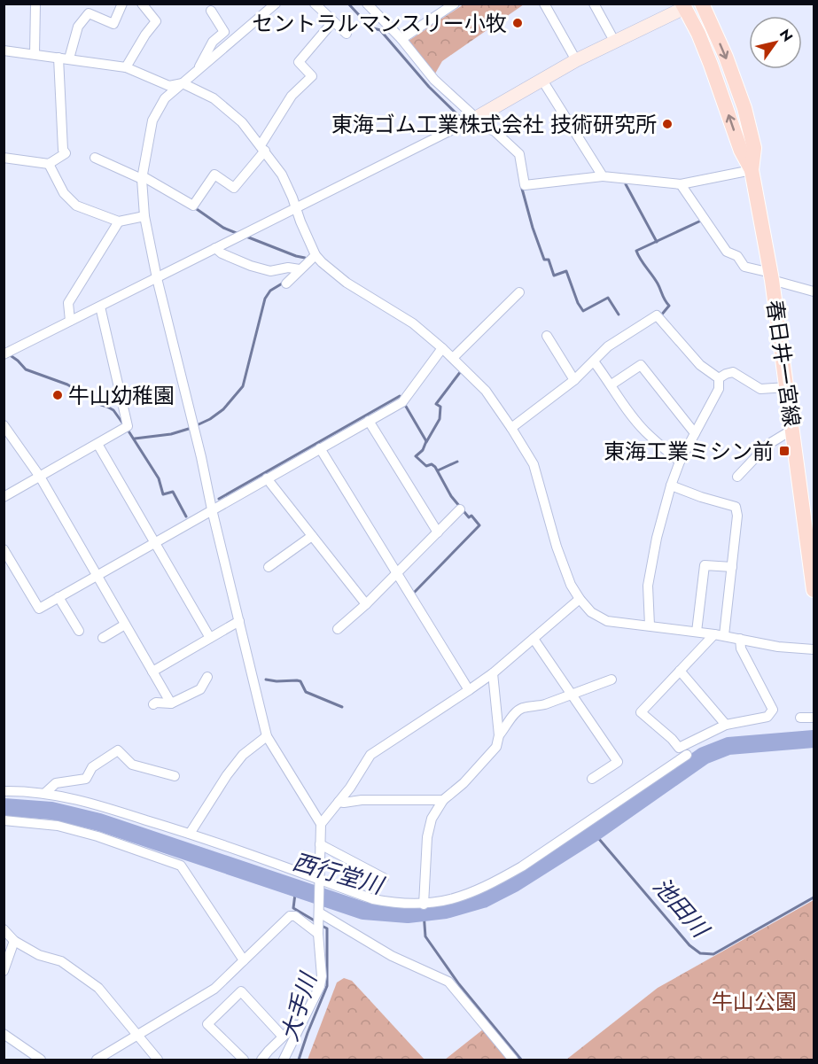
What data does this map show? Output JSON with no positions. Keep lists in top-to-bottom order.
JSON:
{
  "streets": {
    "main road": ["春日井一宮線"]
  },
  "water": ["西行堂川", "池田川", "大手川"],
  "parks": ["牛山公園"],
  "places": {
    "other": ["セントラルマンスリー小牧", "東海ゴム工業株式会社 技術研究所", "牛山幼稚園"],
    "transit": ["東海工業ミシン前"]
  },
  "north": "top right"
}
